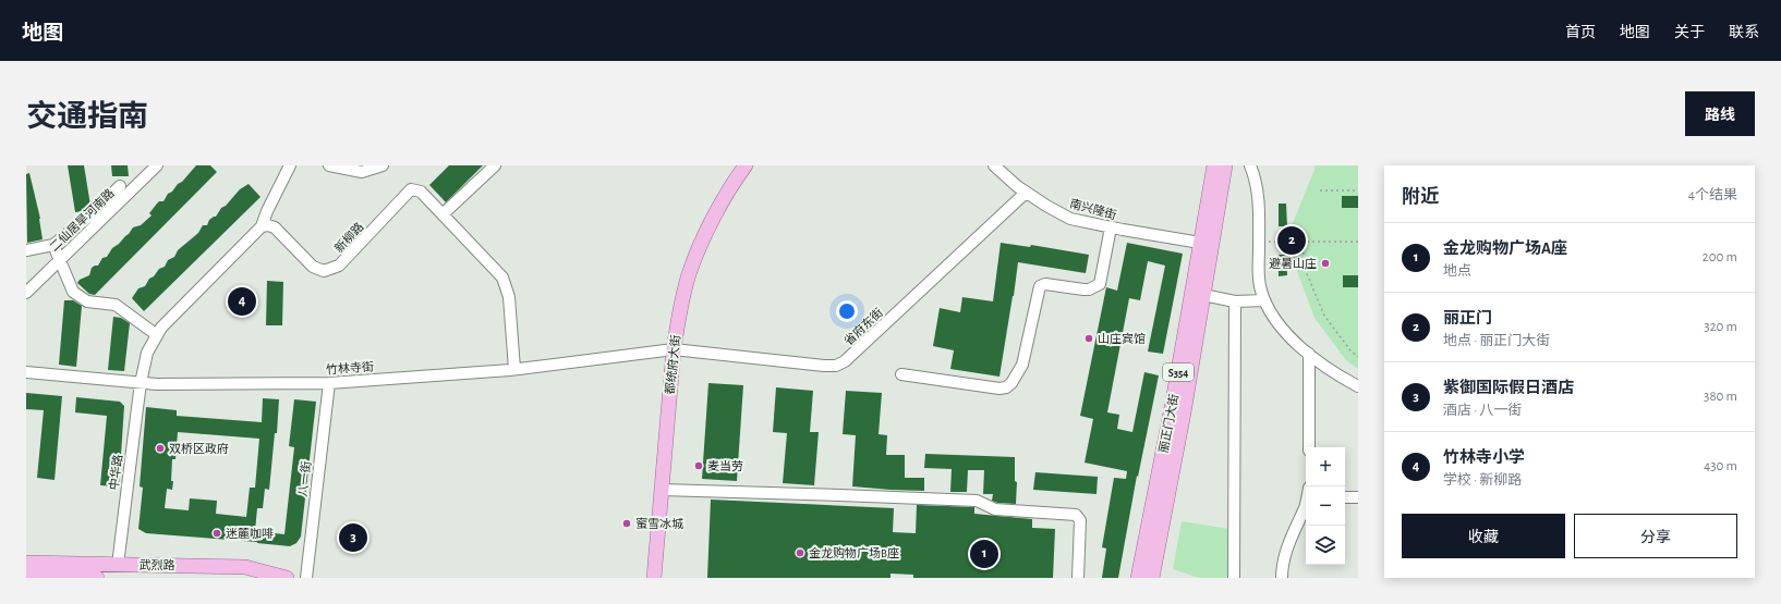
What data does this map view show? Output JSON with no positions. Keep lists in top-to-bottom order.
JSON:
{
  "streets": {
    "main road": [
      "都统府大街",
      "S354",
      "丽正门大街",
      "武烈路"
    ],
    "street": [
      "南兴隆街",
      "二仙居旱河南路",
      "新柳路",
      "省府东街",
      "竹林寺街",
      "中华路",
      "八一街"
    ]
  },
  "crossings": [
    ["南兴隆街", "省府东街"],
    ["南兴隆街", "丽正门大街"],
    ["新柳路", "竹林寺街"],
    ["省府东街", "都统府大街"],
    ["省府东街", "竹林寺街"],
    ["都统府大街", "竹林寺街"],
    ["竹林寺街", "中华路"],
    ["竹林寺街", "八一街"],
    ["中华路", "武烈路"]
  ],
  "places": [
    "避暑山庄",
    "山庄宾馆",
    "双桥区政府",
    "麦当劳",
    "蜜雪冰城",
    "迷麓咖啡",
    "金龙购物广场B座"
  ],
  "page": {
    "header": "地图",
    "nav": [
      "首页",
      "地图",
      "关于",
      "联系"
    ],
    "title": "交通指南",
    "buttons": [
      "路线",
      ["收藏", "分享"]
    ],
    "heading": ["附近", "4个结果"],
    "list": [
      {
        "mark": "1",
        "name": "金龙购物广场A座",
        "note": "地点",
        "value": "200 m"
      },
      {
        "mark": "2",
        "name": "丽正门",
        "note": "地点 · 丽正门大街",
        "value": "320 m"
      },
      {
        "mark": "3",
        "name": "紫御国际假日酒店",
        "note": "酒店 · 八一街",
        "value": "380 m"
      },
      {
        "mark": "4",
        "name": "竹林寺小学",
        "note": "学校 · 新柳路",
        "value": "430 m"
      }
    ],
    "pins": [
      "2",
      "4",
      "3",
      "1"
    ],
    "map_buttons": ["+", "−"]
  }
}
